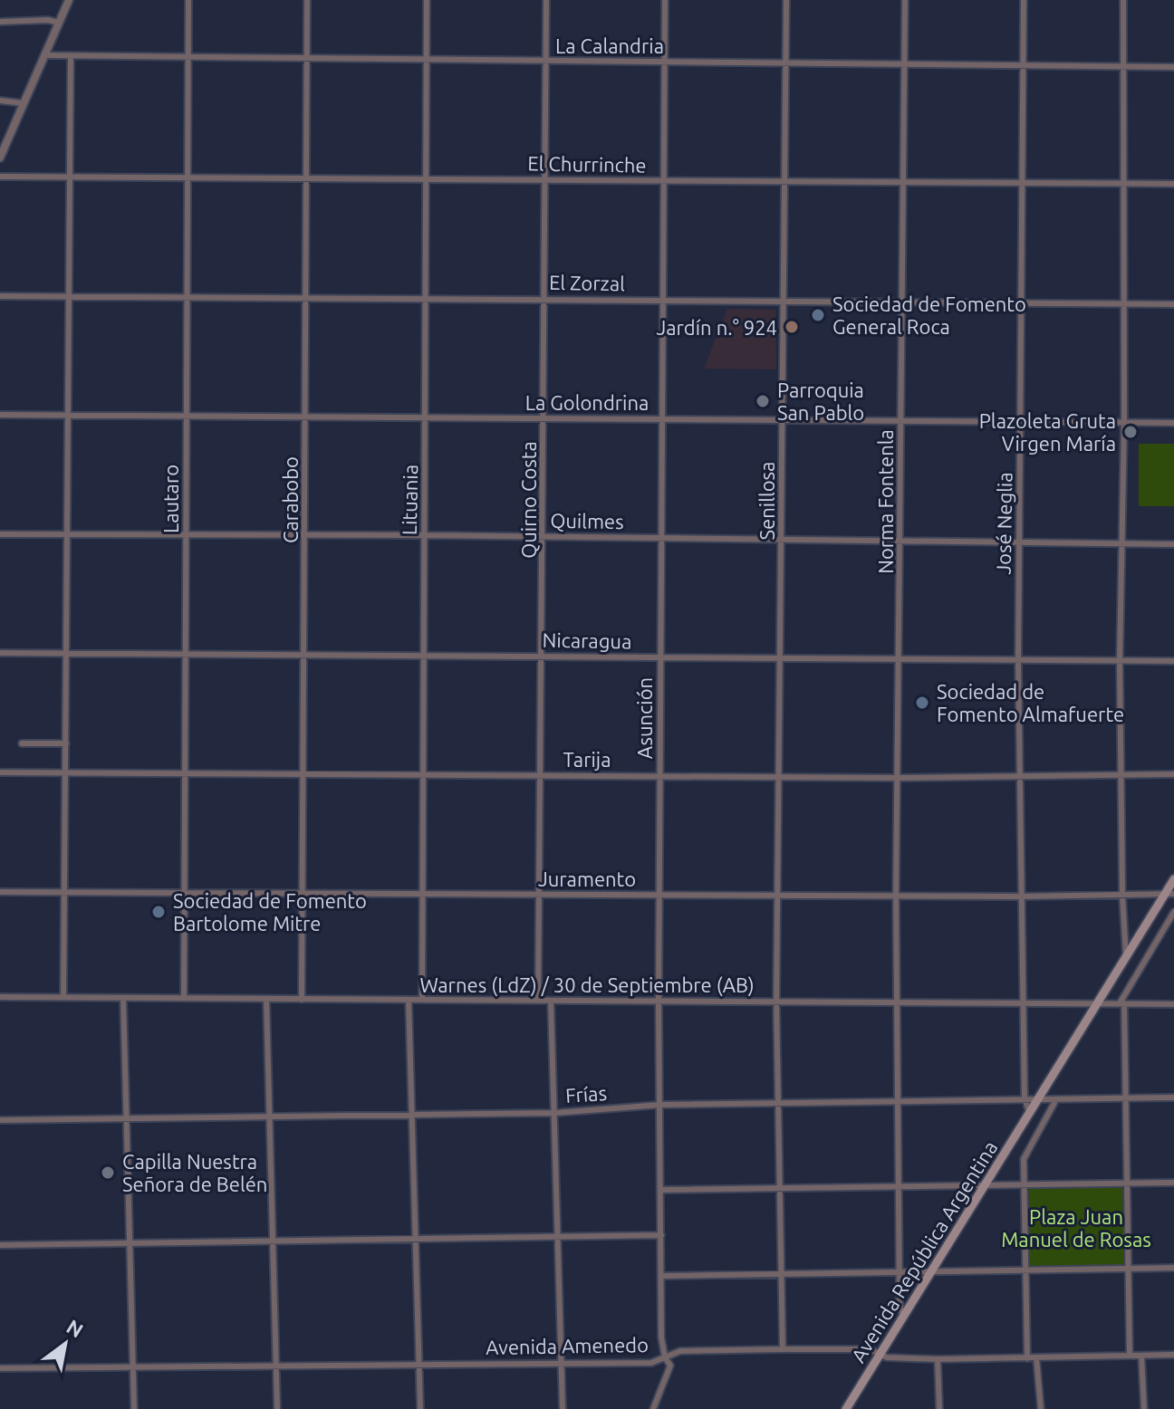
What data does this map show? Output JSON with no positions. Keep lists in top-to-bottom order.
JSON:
{
  "streets": {
    "main road": ["Avenida República Argentina"],
    "street": [
      "La Calandria",
      "El Churrinche",
      "El Zorzal",
      "La Golondrina",
      "Lautaro",
      "Carabobo",
      "Lituania",
      "Quirno Costa",
      "Senillosa",
      "Norma Fontenla",
      "Quilmes",
      "José Neglia",
      "Nicaragua",
      "Asunción",
      "Tarija",
      "Juramento",
      "Warnes (LdZ) / 30 de Septiembre (AB)",
      "Frías",
      "Avenida Amenedo"
    ]
  },
  "crossings": [
    ["La Calandria", "Lautaro"],
    ["La Calandria", "Carabobo"],
    ["La Calandria", "Lituania"],
    ["La Calandria", "Quirno Costa"],
    ["La Calandria", "Senillosa"],
    ["La Calandria", "Norma Fontenla"],
    ["La Calandria", "José Neglia"],
    ["La Calandria", "Asunción"],
    ["El Churrinche", "Lautaro"],
    ["El Churrinche", "Carabobo"],
    ["El Churrinche", "Lituania"],
    ["El Churrinche", "Quirno Costa"],
    ["El Churrinche", "Senillosa"],
    ["El Churrinche", "Norma Fontenla"],
    ["El Churrinche", "José Neglia"],
    ["El Churrinche", "Asunción"],
    ["El Zorzal", "Lautaro"],
    ["El Zorzal", "Carabobo"],
    ["El Zorzal", "Lituania"],
    ["El Zorzal", "Quirno Costa"],
    ["El Zorzal", "Senillosa"],
    ["El Zorzal", "Norma Fontenla"],
    ["El Zorzal", "José Neglia"],
    ["El Zorzal", "Asunción"],
    ["La Golondrina", "Lautaro"],
    ["La Golondrina", "Carabobo"],
    ["La Golondrina", "Lituania"],
    ["La Golondrina", "Quirno Costa"],
    ["La Golondrina", "Senillosa"],
    ["La Golondrina", "Norma Fontenla"],
    ["La Golondrina", "José Neglia"],
    ["La Golondrina", "Asunción"],
    ["Lautaro", "Quilmes"],
    ["Lautaro", "Nicaragua"],
    ["Lautaro", "Tarija"],
    ["Lautaro", "Juramento"],
    ["Lautaro", "Warnes (LdZ) / 30 de Septiembre (AB)"],
    ["Carabobo", "Quilmes"],
    ["Carabobo", "Nicaragua"],
    ["Carabobo", "Tarija"],
    ["Carabobo", "Juramento"],
    ["Carabobo", "Warnes (LdZ) / 30 de Septiembre (AB)"],
    ["Lituania", "Quilmes"],
    ["Lituania", "Nicaragua"],
    ["Lituania", "Tarija"],
    ["Lituania", "Juramento"],
    ["Lituania", "Warnes (LdZ) / 30 de Septiembre (AB)"],
    ["Quirno Costa", "Quilmes"],
    ["Quirno Costa", "Nicaragua"],
    ["Quirno Costa", "Tarija"],
    ["Quirno Costa", "Juramento"],
    ["Quirno Costa", "Warnes (LdZ) / 30 de Septiembre (AB)"],
    ["Senillosa", "Quilmes"],
    ["Senillosa", "Nicaragua"],
    ["Senillosa", "Tarija"],
    ["Senillosa", "Juramento"],
    ["Senillosa", "Warnes (LdZ) / 30 de Septiembre (AB)"],
    ["Senillosa", "Frías"],
    ["Senillosa", "Avenida Amenedo"],
    ["Norma Fontenla", "Quilmes"],
    ["Norma Fontenla", "Nicaragua"],
    ["Norma Fontenla", "Tarija"],
    ["Norma Fontenla", "Juramento"],
    ["Norma Fontenla", "Warnes (LdZ) / 30 de Septiembre (AB)"],
    ["Norma Fontenla", "Frías"],
    ["Norma Fontenla", "Avenida República Argentina"],
    ["Quilmes", "José Neglia"],
    ["Quilmes", "Asunción"],
    ["José Neglia", "Nicaragua"],
    ["José Neglia", "Tarija"],
    ["José Neglia", "Juramento"],
    ["José Neglia", "Warnes (LdZ) / 30 de Septiembre (AB)"],
    ["José Neglia", "Frías"],
    ["Nicaragua", "Asunción"],
    ["Asunción", "Tarija"],
    ["Asunción", "Juramento"],
    ["Asunción", "Warnes (LdZ) / 30 de Septiembre (AB)"],
    ["Asunción", "Frías"],
    ["Asunción", "Avenida Amenedo"],
    ["Juramento", "Avenida República Argentina"],
    ["Warnes (LdZ) / 30 de Septiembre (AB)", "Avenida República Argentina"],
    ["Frías", "Avenida República Argentina"],
    ["Avenida República Argentina", "Avenida Amenedo"]
  ],
  "parks": ["Plaza Juan Manuel de Rosas"],
  "places": [
    "Sociedad de Fomento General Roca",
    "Jardín n.° 924",
    "Parroquia San Pablo",
    "Plazoleta Gruta Virgen María",
    "Sociedad de Fomento Almafuerte",
    "Sociedad de Fomento Bartolome Mitre",
    "Capilla Nuestra Señora de Belén"
  ],
  "north": "top right"
}
